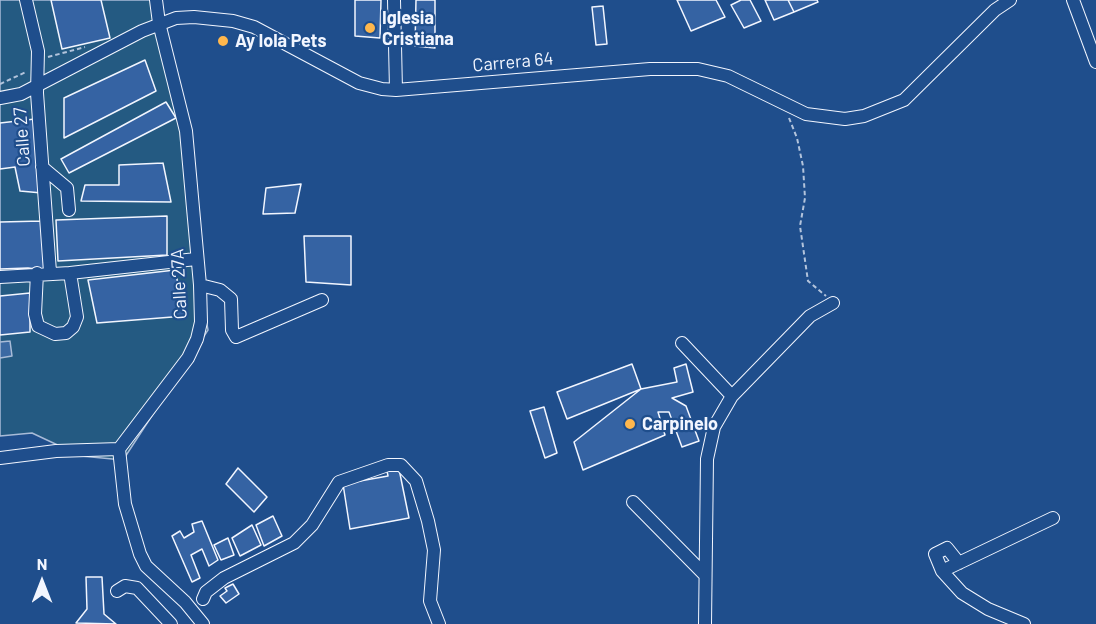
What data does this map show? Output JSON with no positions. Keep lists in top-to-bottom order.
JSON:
{
  "streets": {
    "street": ["Carrera 64", "Calle 27", "Calle 27A"]
  },
  "crossings": [
    ["Carrera 64", "Calle 27"],
    ["Carrera 64", "Calle 27A"]
  ],
  "places": ["Iglesia Cristiana", "Ay lola Pets", "Carpinelo"],
  "north": "top"
}
